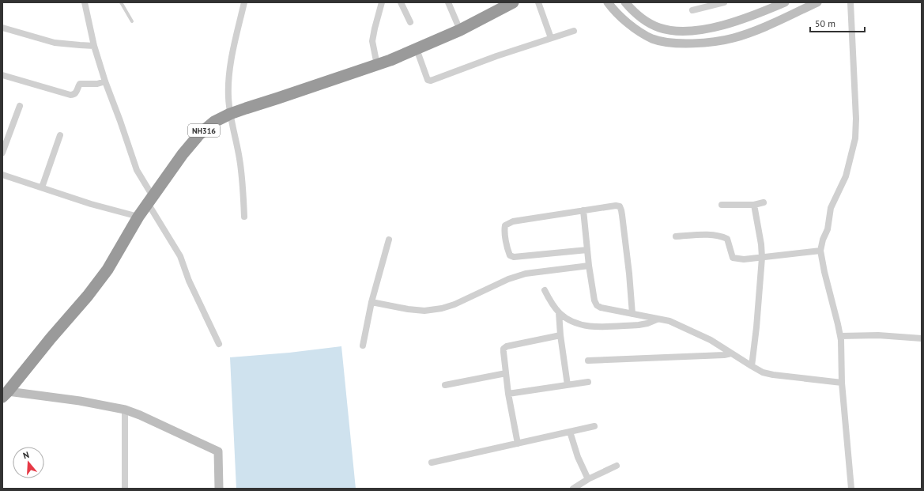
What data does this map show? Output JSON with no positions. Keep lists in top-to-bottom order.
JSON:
{
  "streets": {
    "highway": ["NH316"]
  },
  "scale_bar": "50 m",
  "north": "top"
}
